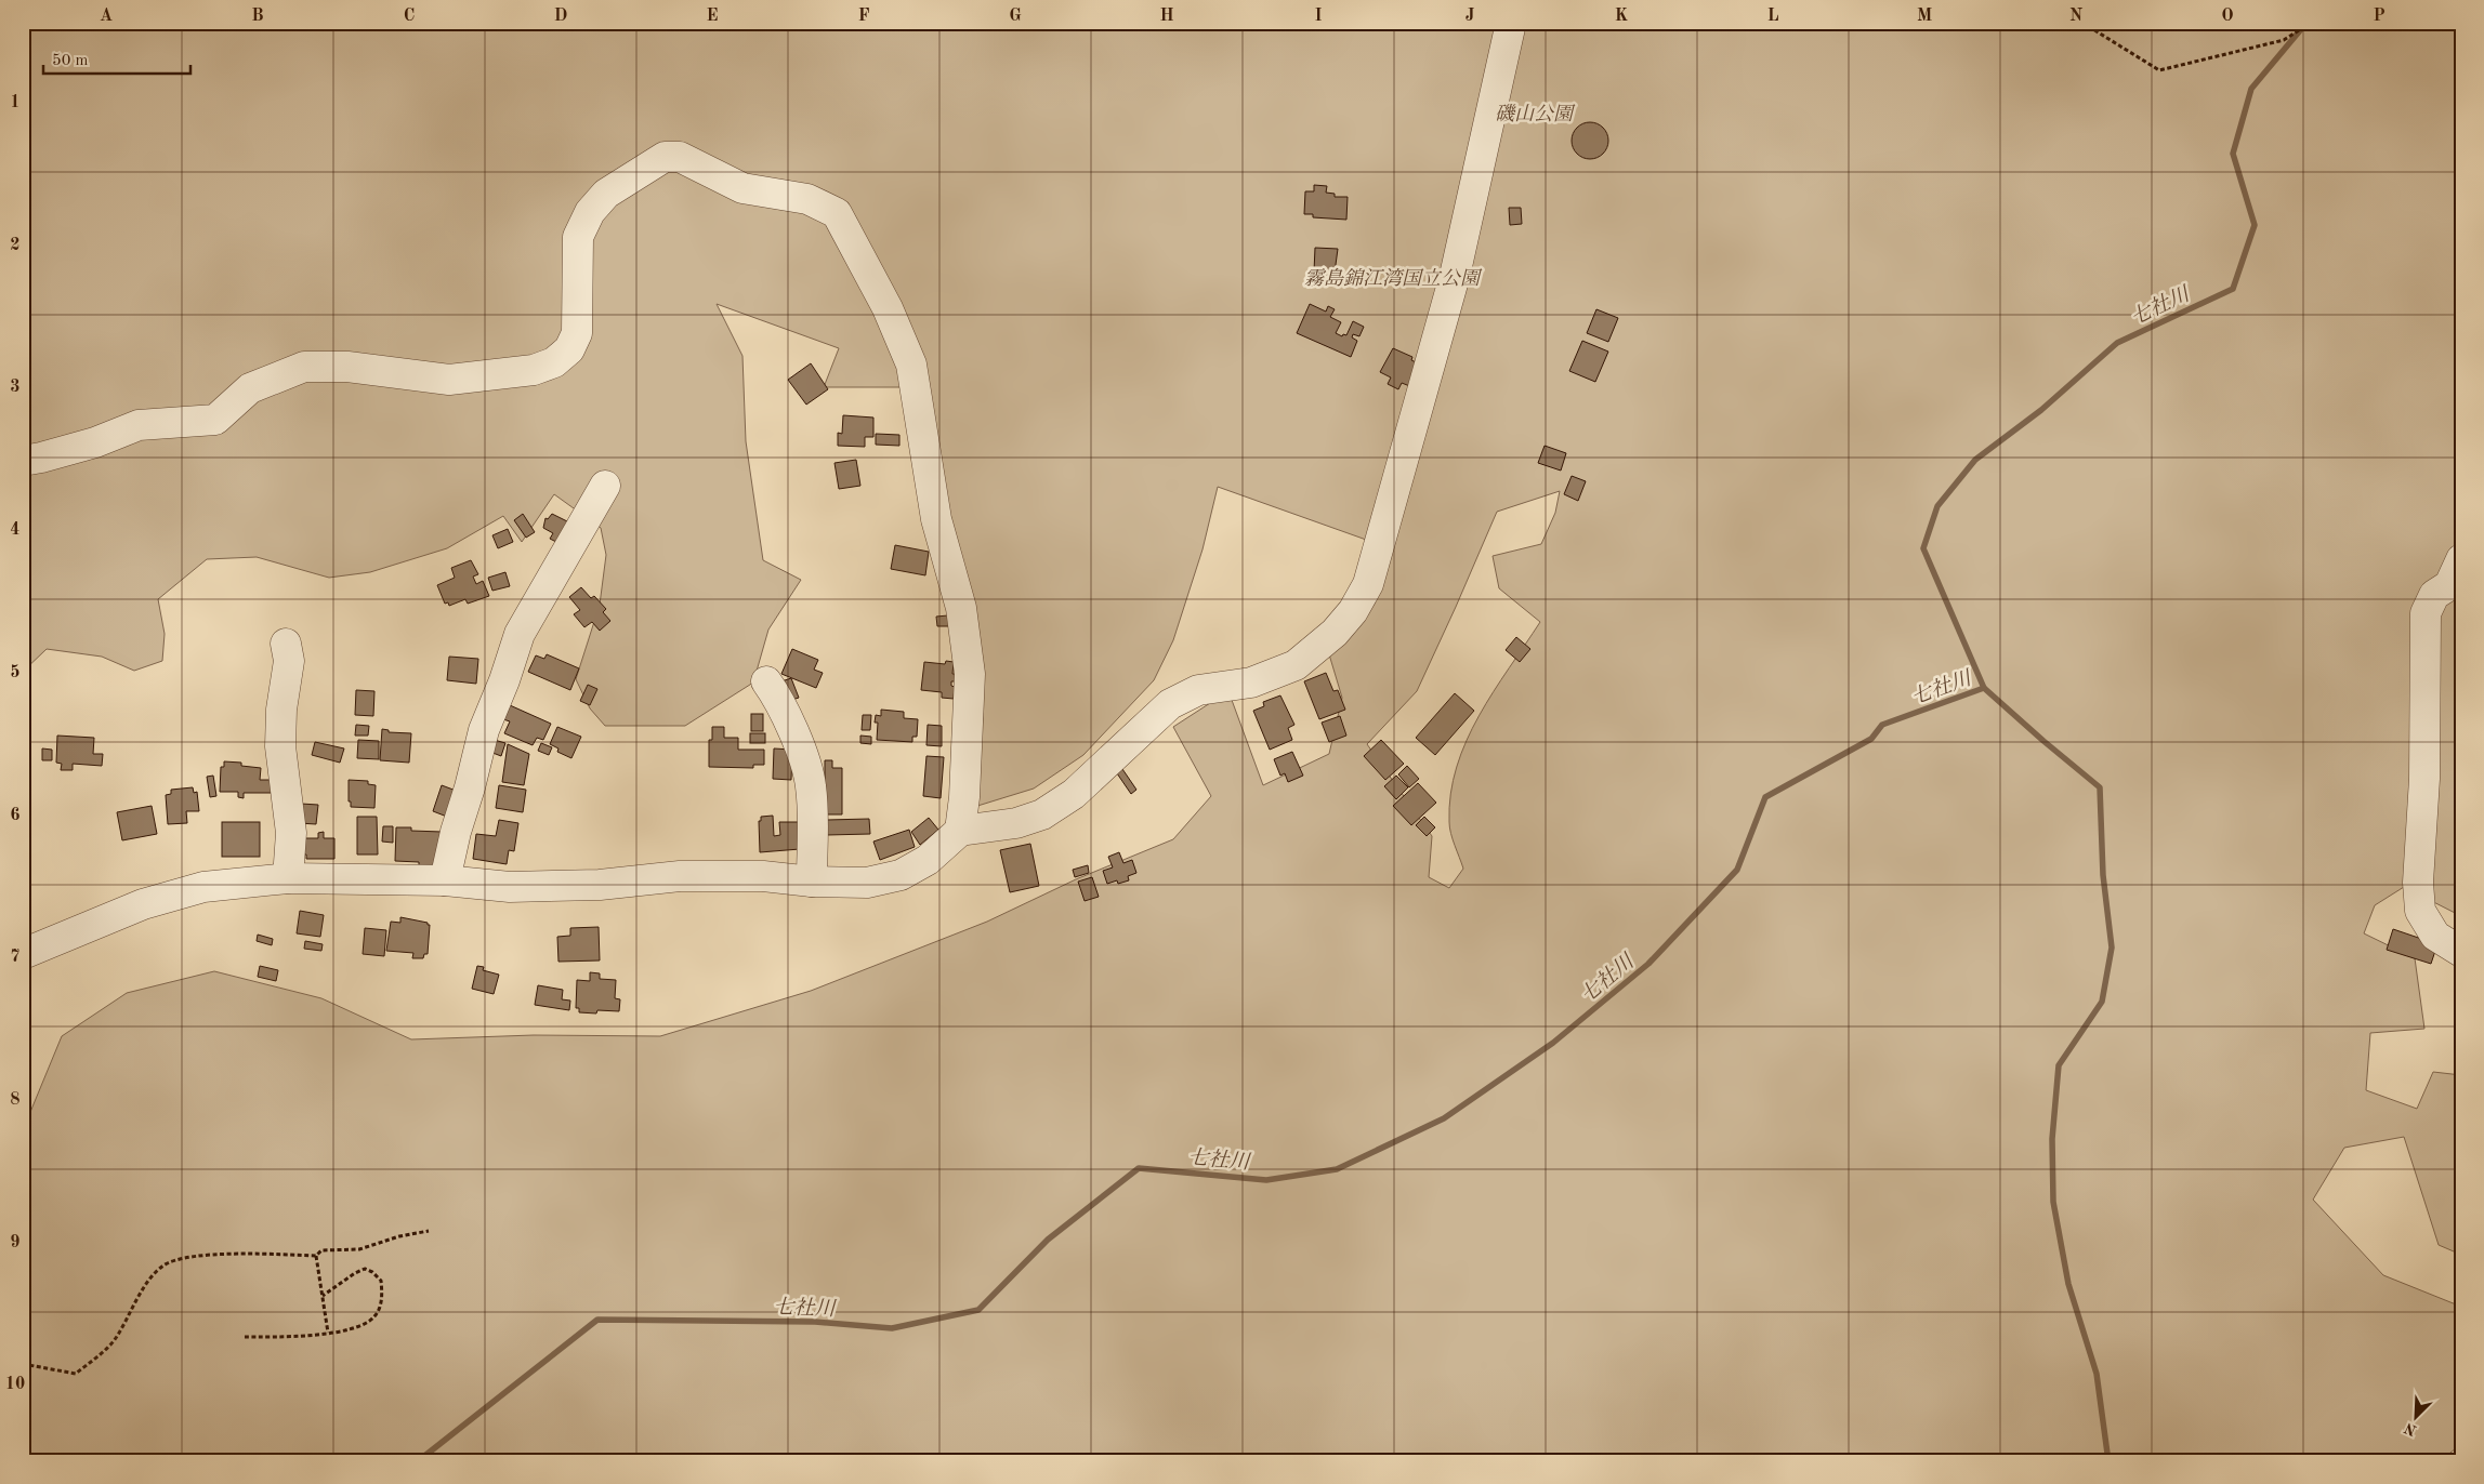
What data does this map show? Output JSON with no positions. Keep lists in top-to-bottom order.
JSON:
{
  "water": ["七社川"],
  "parks": ["磯山公園", "霧島錦江湾国立公園"],
  "scale_bar": "50 m",
  "north": "bottom left",
  "grid": {
    "columns": [
      "A",
      "B",
      "C",
      "D",
      "E",
      "F",
      "G",
      "H",
      "I",
      "J",
      "K",
      "L",
      "M",
      "N",
      "O",
      "P"
    ],
    "rows": [
      "1",
      "2",
      "3",
      "4",
      "5",
      "6",
      "7",
      "8",
      "9",
      "10"
    ]
  }
}
